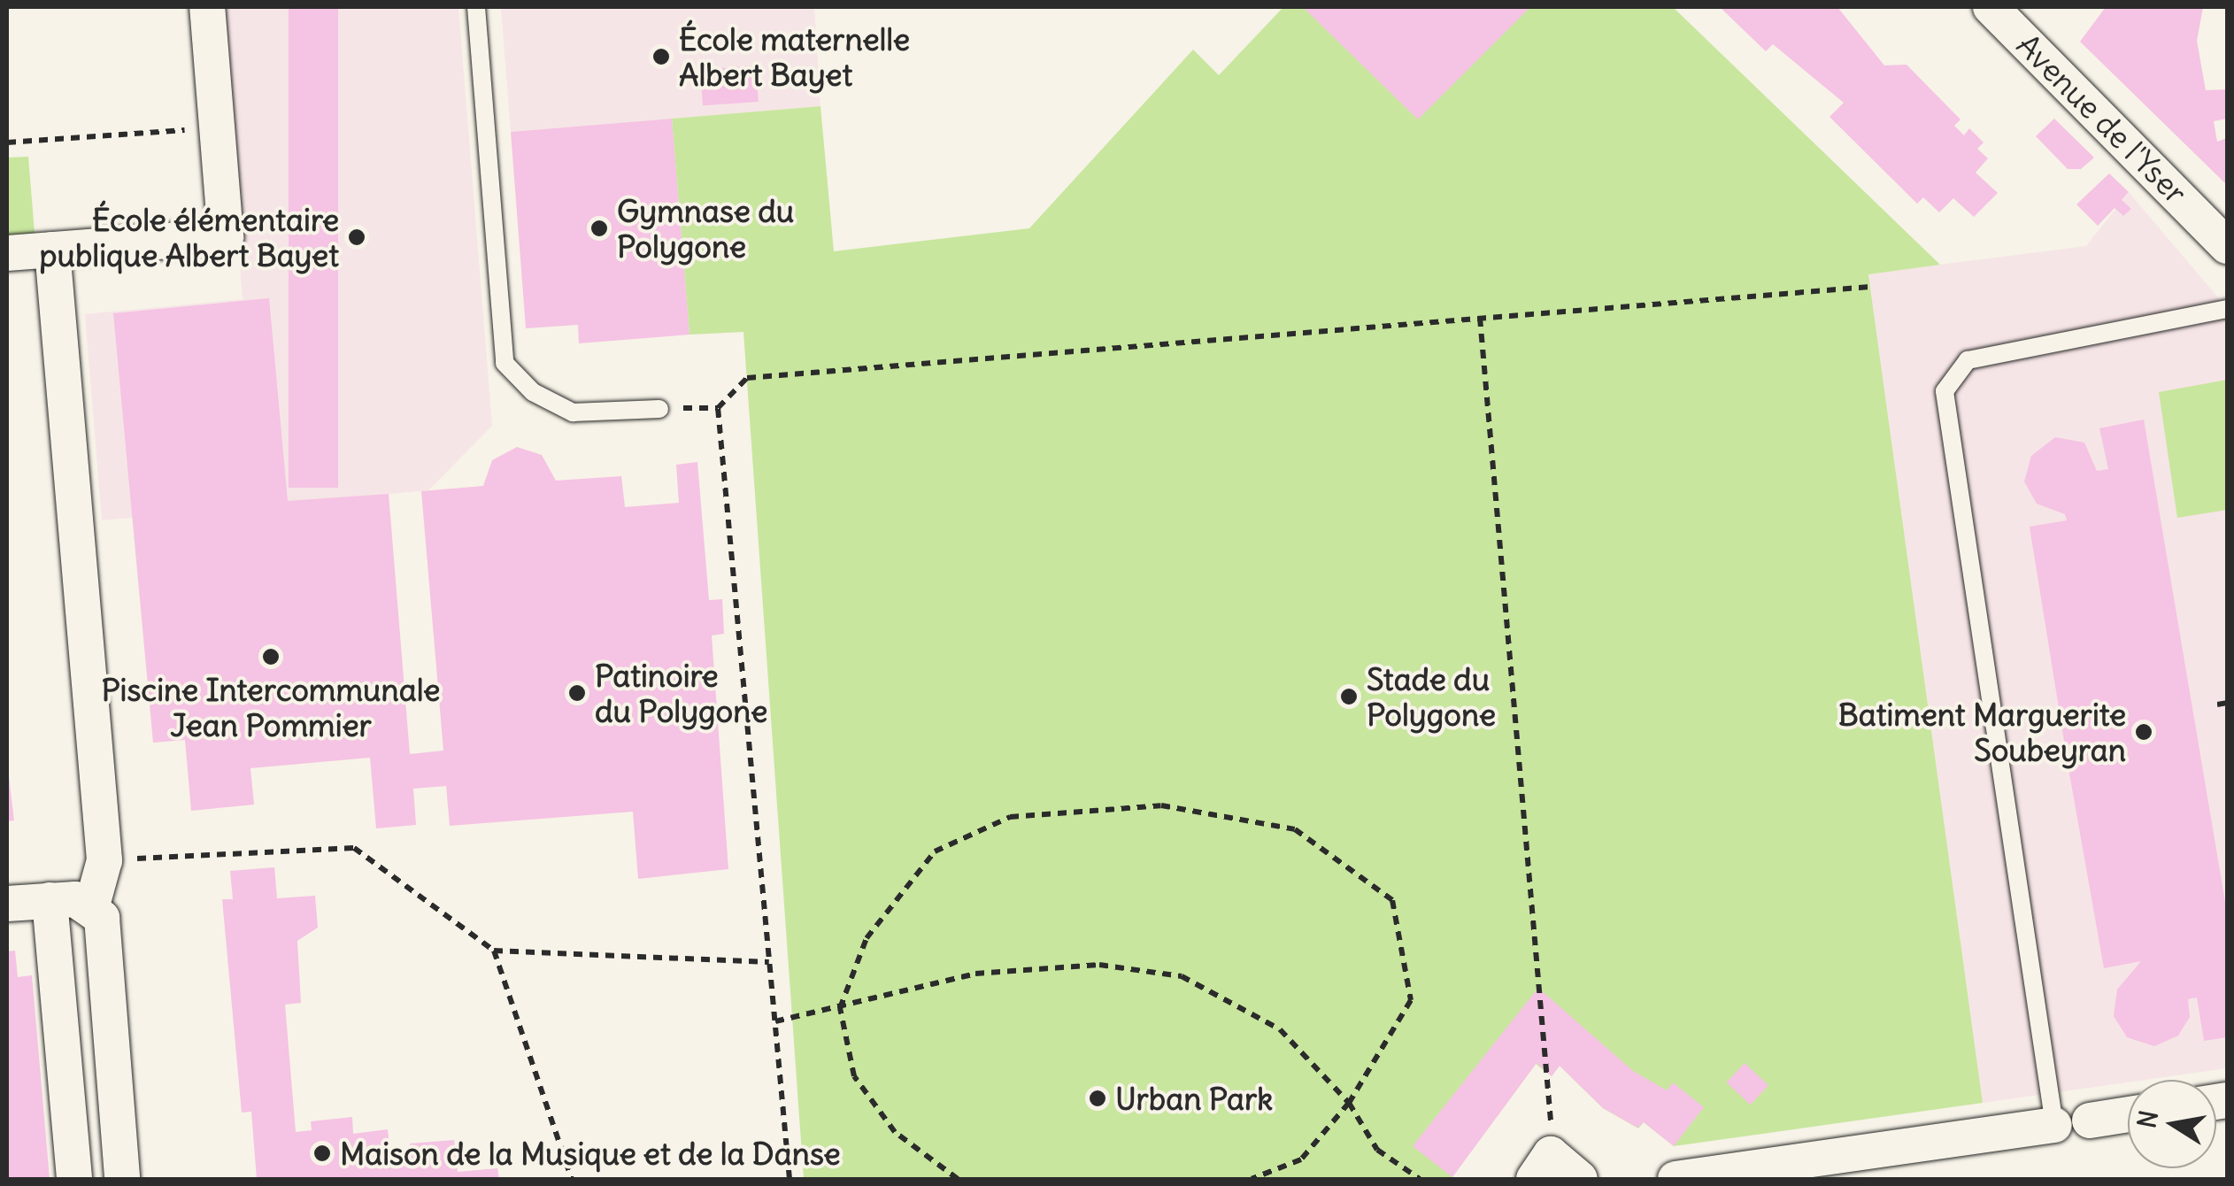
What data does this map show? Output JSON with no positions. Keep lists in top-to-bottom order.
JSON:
{
  "streets": {
    "street": ["Avenue de l'Yser"]
  },
  "places": [
    "École maternelle Albert Bayet",
    "Gymnase du Polygone",
    "École élémentaire publique Albert Bayet",
    "Piscine Intercommunale Jean Pommier",
    "Patinoire du Polygone",
    "Stade du Polygone",
    "Batiment Marguerite Soubeyran",
    "Urban Park",
    "Maison de la Musique et de la Danse"
  ],
  "north": "left"
}
